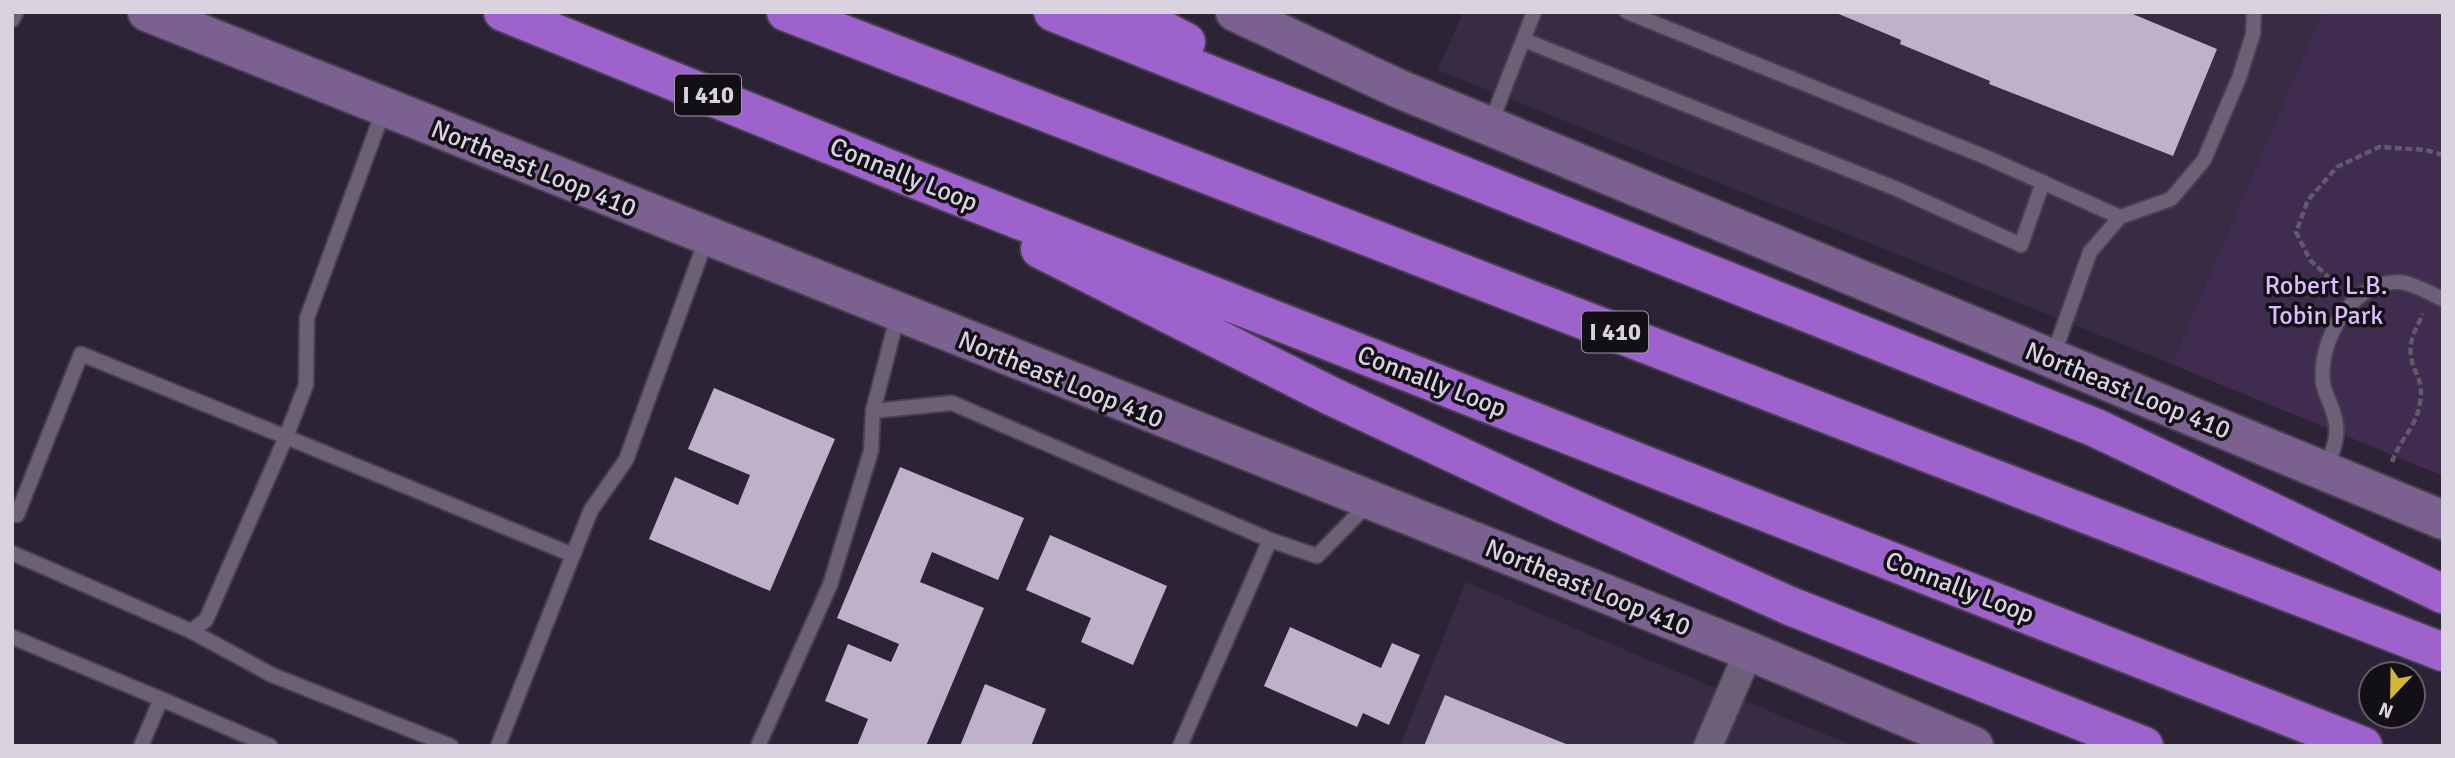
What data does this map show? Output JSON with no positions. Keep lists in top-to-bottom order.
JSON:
{
  "streets": {
    "highway": ["I 410", "Connally Loop"],
    "main road": ["Northeast Loop 410"]
  },
  "parks": ["Robert L.B. Tobin Park"],
  "north": "bottom"
}
